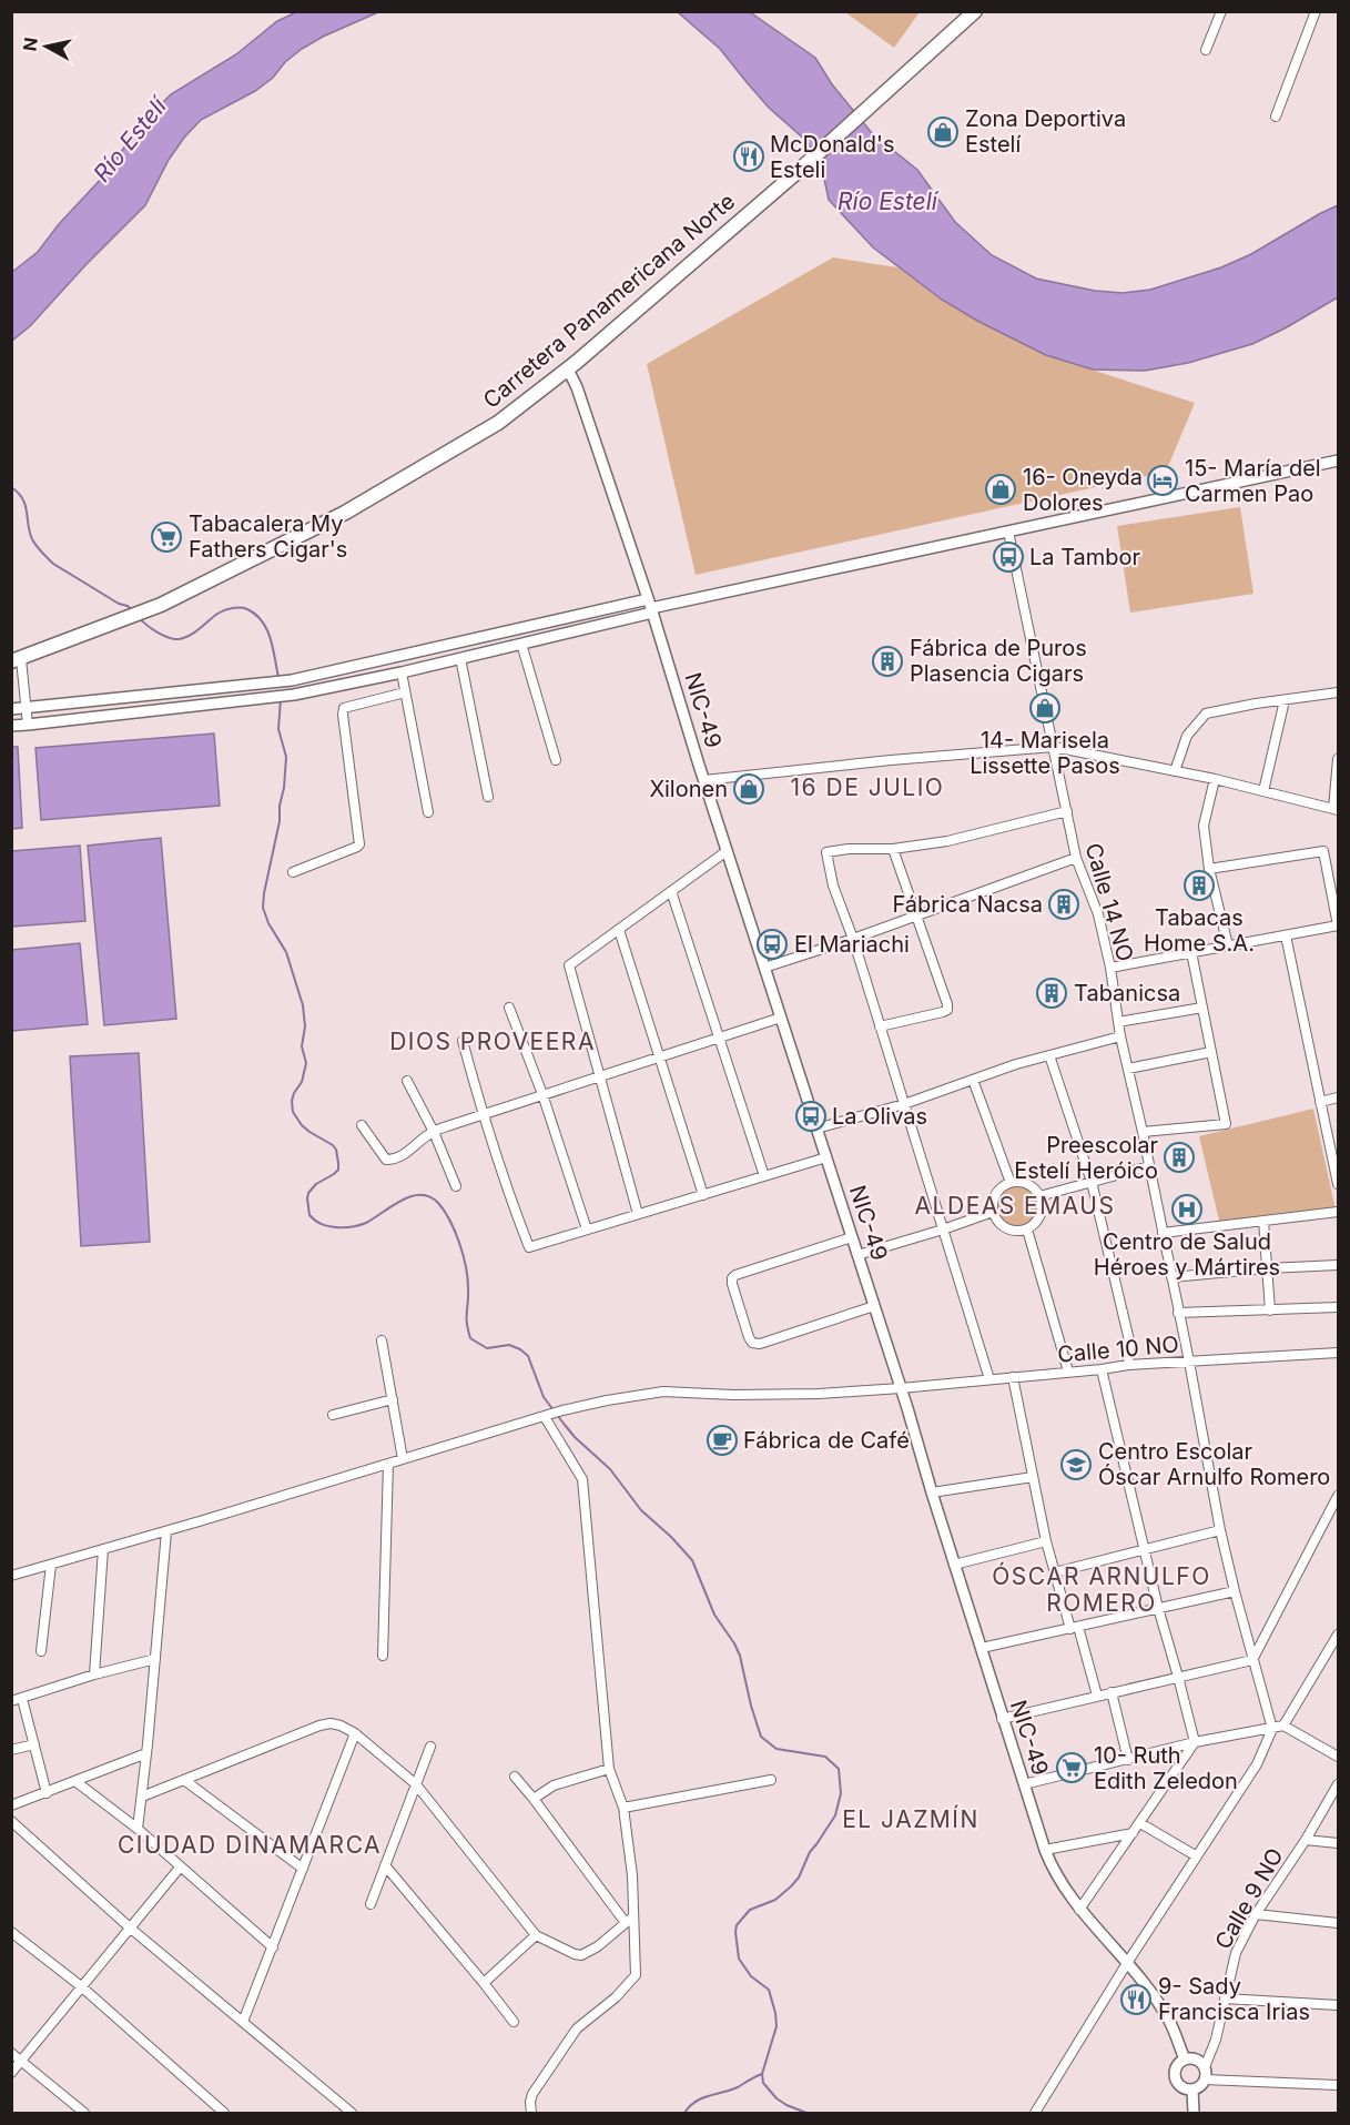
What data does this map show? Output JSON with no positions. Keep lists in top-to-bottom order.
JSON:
{
  "streets": {
    "highway": ["Carretera Panamericana Norte"],
    "street": [
      "NIC-49",
      "Calle 14 NO",
      "Calle 10 NO",
      "Calle 9 NO"
    ]
  },
  "crossings": [
    ["Carretera Panamericana Norte", "NIC-49"],
    ["NIC-49", "Calle 10 NO"],
    ["NIC-49", "Calle 9 NO"],
    ["Calle 14 NO", "Calle 10 NO"]
  ],
  "districts": [
    "16 DE JULIO",
    "DIOS PROVEERA",
    "ALDEAS EMAUS",
    "ÓSCAR ARNULFO ROMERO",
    "EL JAZMÍN",
    "CIUDAD DINAMARCA"
  ],
  "water": ["Río Estelí"],
  "places": {
    "shop": [
      "Zona Deportiva Estelí",
      "16- Oneyda Dolores",
      "14- Marisela Lissette Pasos",
      "Xilonen"
    ],
    "restaurant": ["McDonald's Esteli", "9- Sady Francisca Irias"],
    "hotel": ["15- María del Carmen Pao"],
    "supermarket": ["Tabacalera My Fathers Cigar's", "10- Ruth Edith Zeledon"],
    "bus stop": ["La Tambor", "El Mariachi", "La Olivas"],
    "building": [
      "Fábrica de Puros Plasencia Cigars",
      "Tabacas Home S.A.",
      "Fábrica Nacsa",
      "Tabanicsa",
      "Preescolar Estelí Heróico"
    ],
    "hospital": ["Centro de Salud Héroes y Mártires"],
    "cafe": ["Fábrica de Café"],
    "school or university": ["Centro Escolar Óscar Arnulfo Romero"]
  },
  "north": "left"
}
